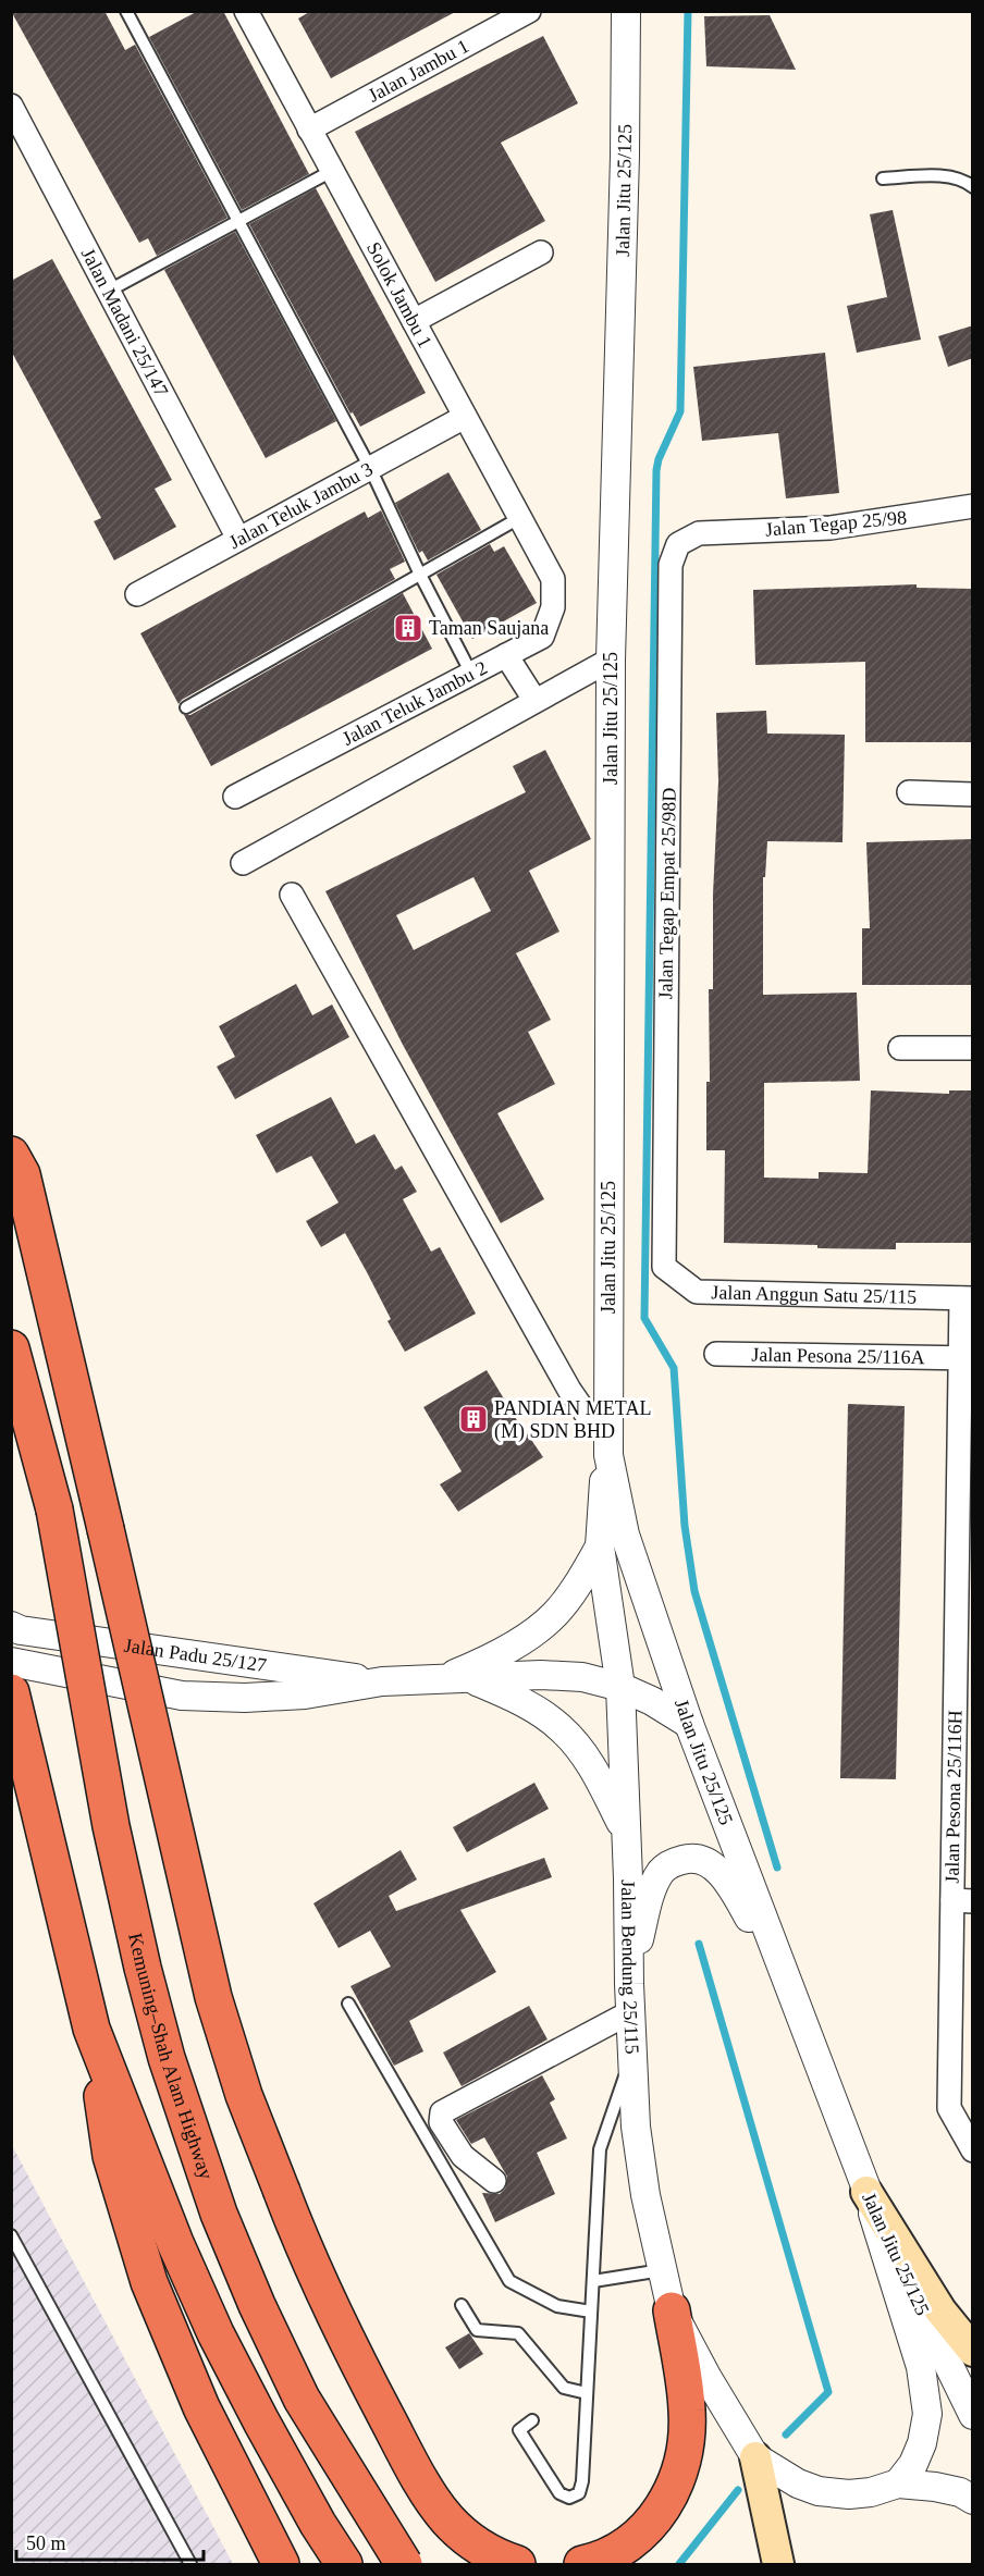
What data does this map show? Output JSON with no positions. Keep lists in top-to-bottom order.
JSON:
{
  "streets": {
    "highway": ["Kemuning–Shah Alam Highway"],
    "street": [
      "Jalan Jambu 1",
      "Jalan Jitu 25/125",
      "Solok Jambu 1",
      "Jalan Madani 25/147",
      "Jalan Teluk Jambu 3",
      "Jalan Tegap 25/98",
      "Jalan Teluk Jambu 2",
      "Jalan Tegap Empat 25/98D",
      "Jalan Anggun Satu 25/115",
      "Jalan Pesona 25/116A",
      "Jalan Padu 25/127",
      "Jalan Pesona 25/116H",
      "Jalan Bendung 25/115"
    ]
  },
  "crossings": [
    ["Jalan Jambu 1", "Solok Jambu 1"],
    ["Jalan Jitu 25/125", "Jalan Padu 25/127"],
    ["Jalan Jitu 25/125", "Jalan Bendung 25/115"],
    ["Solok Jambu 1", "Jalan Teluk Jambu 3"],
    ["Solok Jambu 1", "Jalan Teluk Jambu 2"],
    ["Jalan Madani 25/147", "Jalan Teluk Jambu 3"],
    ["Jalan Tegap 25/98", "Jalan Tegap Empat 25/98D"],
    ["Jalan Tegap Empat 25/98D", "Jalan Anggun Satu 25/115"],
    ["Jalan Anggun Satu 25/115", "Jalan Pesona 25/116H"],
    ["Jalan Pesona 25/116A", "Jalan Pesona 25/116H"],
    ["Jalan Padu 25/127", "Jalan Bendung 25/115"]
  ],
  "places": {
    "building": ["Taman Saujana", "PANDIAN METAL (M) SDN BHD"]
  },
  "scale_bar": "50 m"
}
